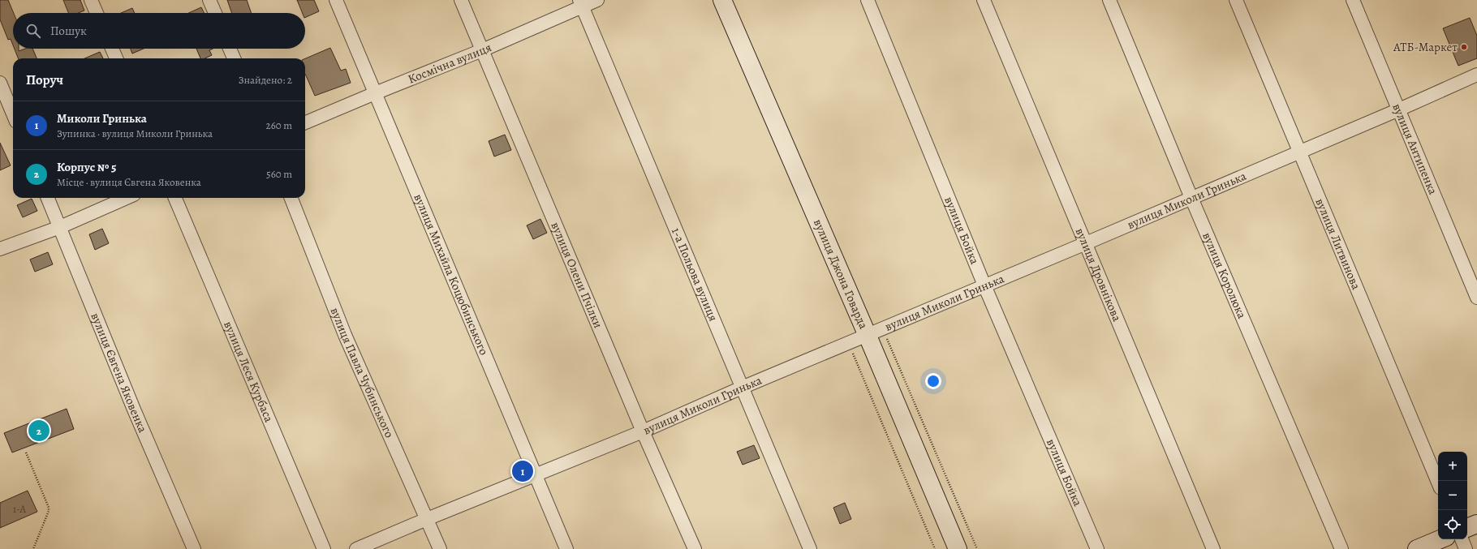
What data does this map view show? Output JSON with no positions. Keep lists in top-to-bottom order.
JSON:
{
  "streets": {
    "street": [
      "Космічна вулиця",
      "вулиця Антипенка",
      "вулиця Миколи Гринька",
      "вулиця Бойка",
      "вулиця Литвинова",
      "вулиця Джона Говарда",
      "вулиця Дровнікова",
      "вулиця Михайла Коцюбинського",
      "вулиця Олени Пчілки",
      "1-а Польова вулиця",
      "вулиця Королюка",
      "вулиця Леся Курбаса",
      "вулиця Євгена Яковенка",
      "вулиця Павла Чубинського"
    ]
  },
  "crossings": [
    ["Космічна вулиця", "вулиця Михайла Коцюбинського"],
    ["Космічна вулиця", "вулиця Олени Пчілки"],
    ["Космічна вулиця", "1-а Польова вулиця"],
    ["вулиця Антипенка", "вулиця Миколи Гринька"],
    ["вулиця Миколи Гринька", "вулиця Бойка"],
    ["вулиця Миколи Гринька", "вулиця Литвинова"],
    ["вулиця Миколи Гринька", "вулиця Джона Говарда"],
    ["вулиця Миколи Гринька", "вулиця Дровнікова"],
    ["вулиця Миколи Гринька", "вулиця Михайла Коцюбинського"],
    ["вулиця Миколи Гринька", "вулиця Олени Пчілки"],
    ["вулиця Миколи Гринька", "1-а Польова вулиця"],
    ["вулиця Миколи Гринька", "вулиця Королюка"],
    ["вулиця Миколи Гринька", "вулиця Павла Чубинського"]
  ],
  "places": ["АТБ-Маркет"],
  "house_numbers": ["1-А"],
  "page": {
    "search": "Пошук",
    "heading": ["Поруч", "Знайдено: 2"],
    "list": [
      {
        "mark": "1",
        "name": "Миколи Гринька",
        "note": "Зупинка · вулиця Миколи Гринька",
        "value": "260 m"
      },
      {
        "mark": "2",
        "name": "Корпус № 5",
        "note": "Місце · вулиця Євгена Яковенка",
        "value": "560 m"
      }
    ],
    "pins": ["2", "1"],
    "map_buttons": ["+", "−"]
  }
}
